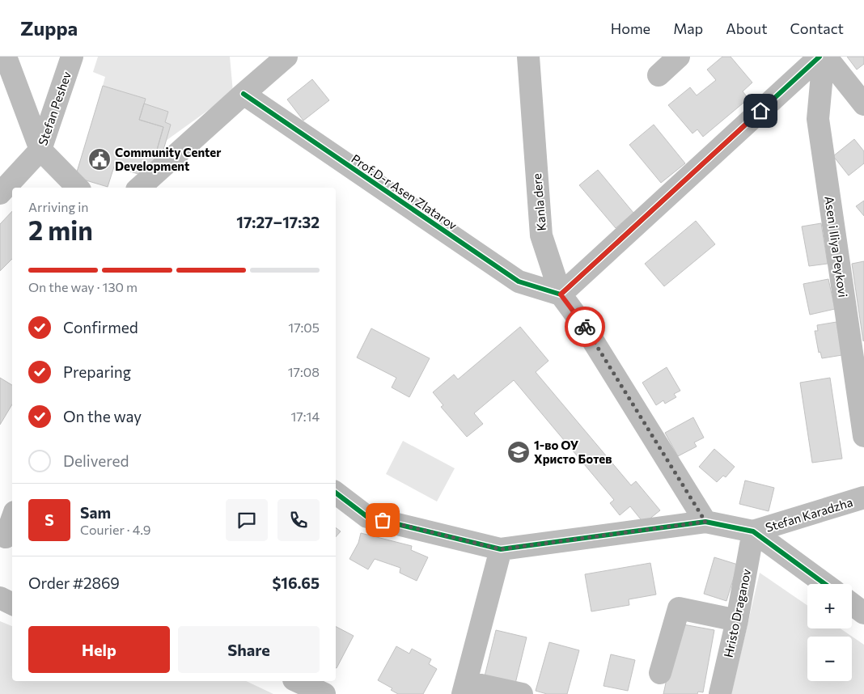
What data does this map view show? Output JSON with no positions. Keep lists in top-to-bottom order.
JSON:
{
  "streets": {
    "street": [
      "Stefan Peshev",
      "Prof.D-r Asen Zlatarov",
      "Kanla dere",
      "Asen i Iliya Peykovi",
      "Stefan Karadzha",
      "Hristo Draganov"
    ]
  },
  "crossings": [
    ["Prof.D-r Asen Zlatarov", "Kanla dere"],
    ["Stefan Karadzha", "Hristo Draganov"]
  ],
  "places": {
    "public building": ["Community Center Development"],
    "school or university": ["1-во ОУ Христо Ботев"]
  },
  "page": {
    "header": "Zuppa",
    "nav": [
      "Home",
      "Map",
      "About",
      "Contact"
    ],
    "heading": ["2 min", "Arriving in", "17:27–17:32"],
    "panel": [
      "Sam",
      "Courier · 4.9",
      "Order #2869",
      "$16.65"
    ],
    "bar": "On the way · 130 m",
    "list": [
      ["Confirmed", "17:05"],
      ["Preparing", "17:08"],
      ["On the way", "17:14"],
      "Delivered"
    ],
    "round": "S",
    "map_buttons": ["+", "−"],
    "buttons": ["Help", "Share"]
  }
}
